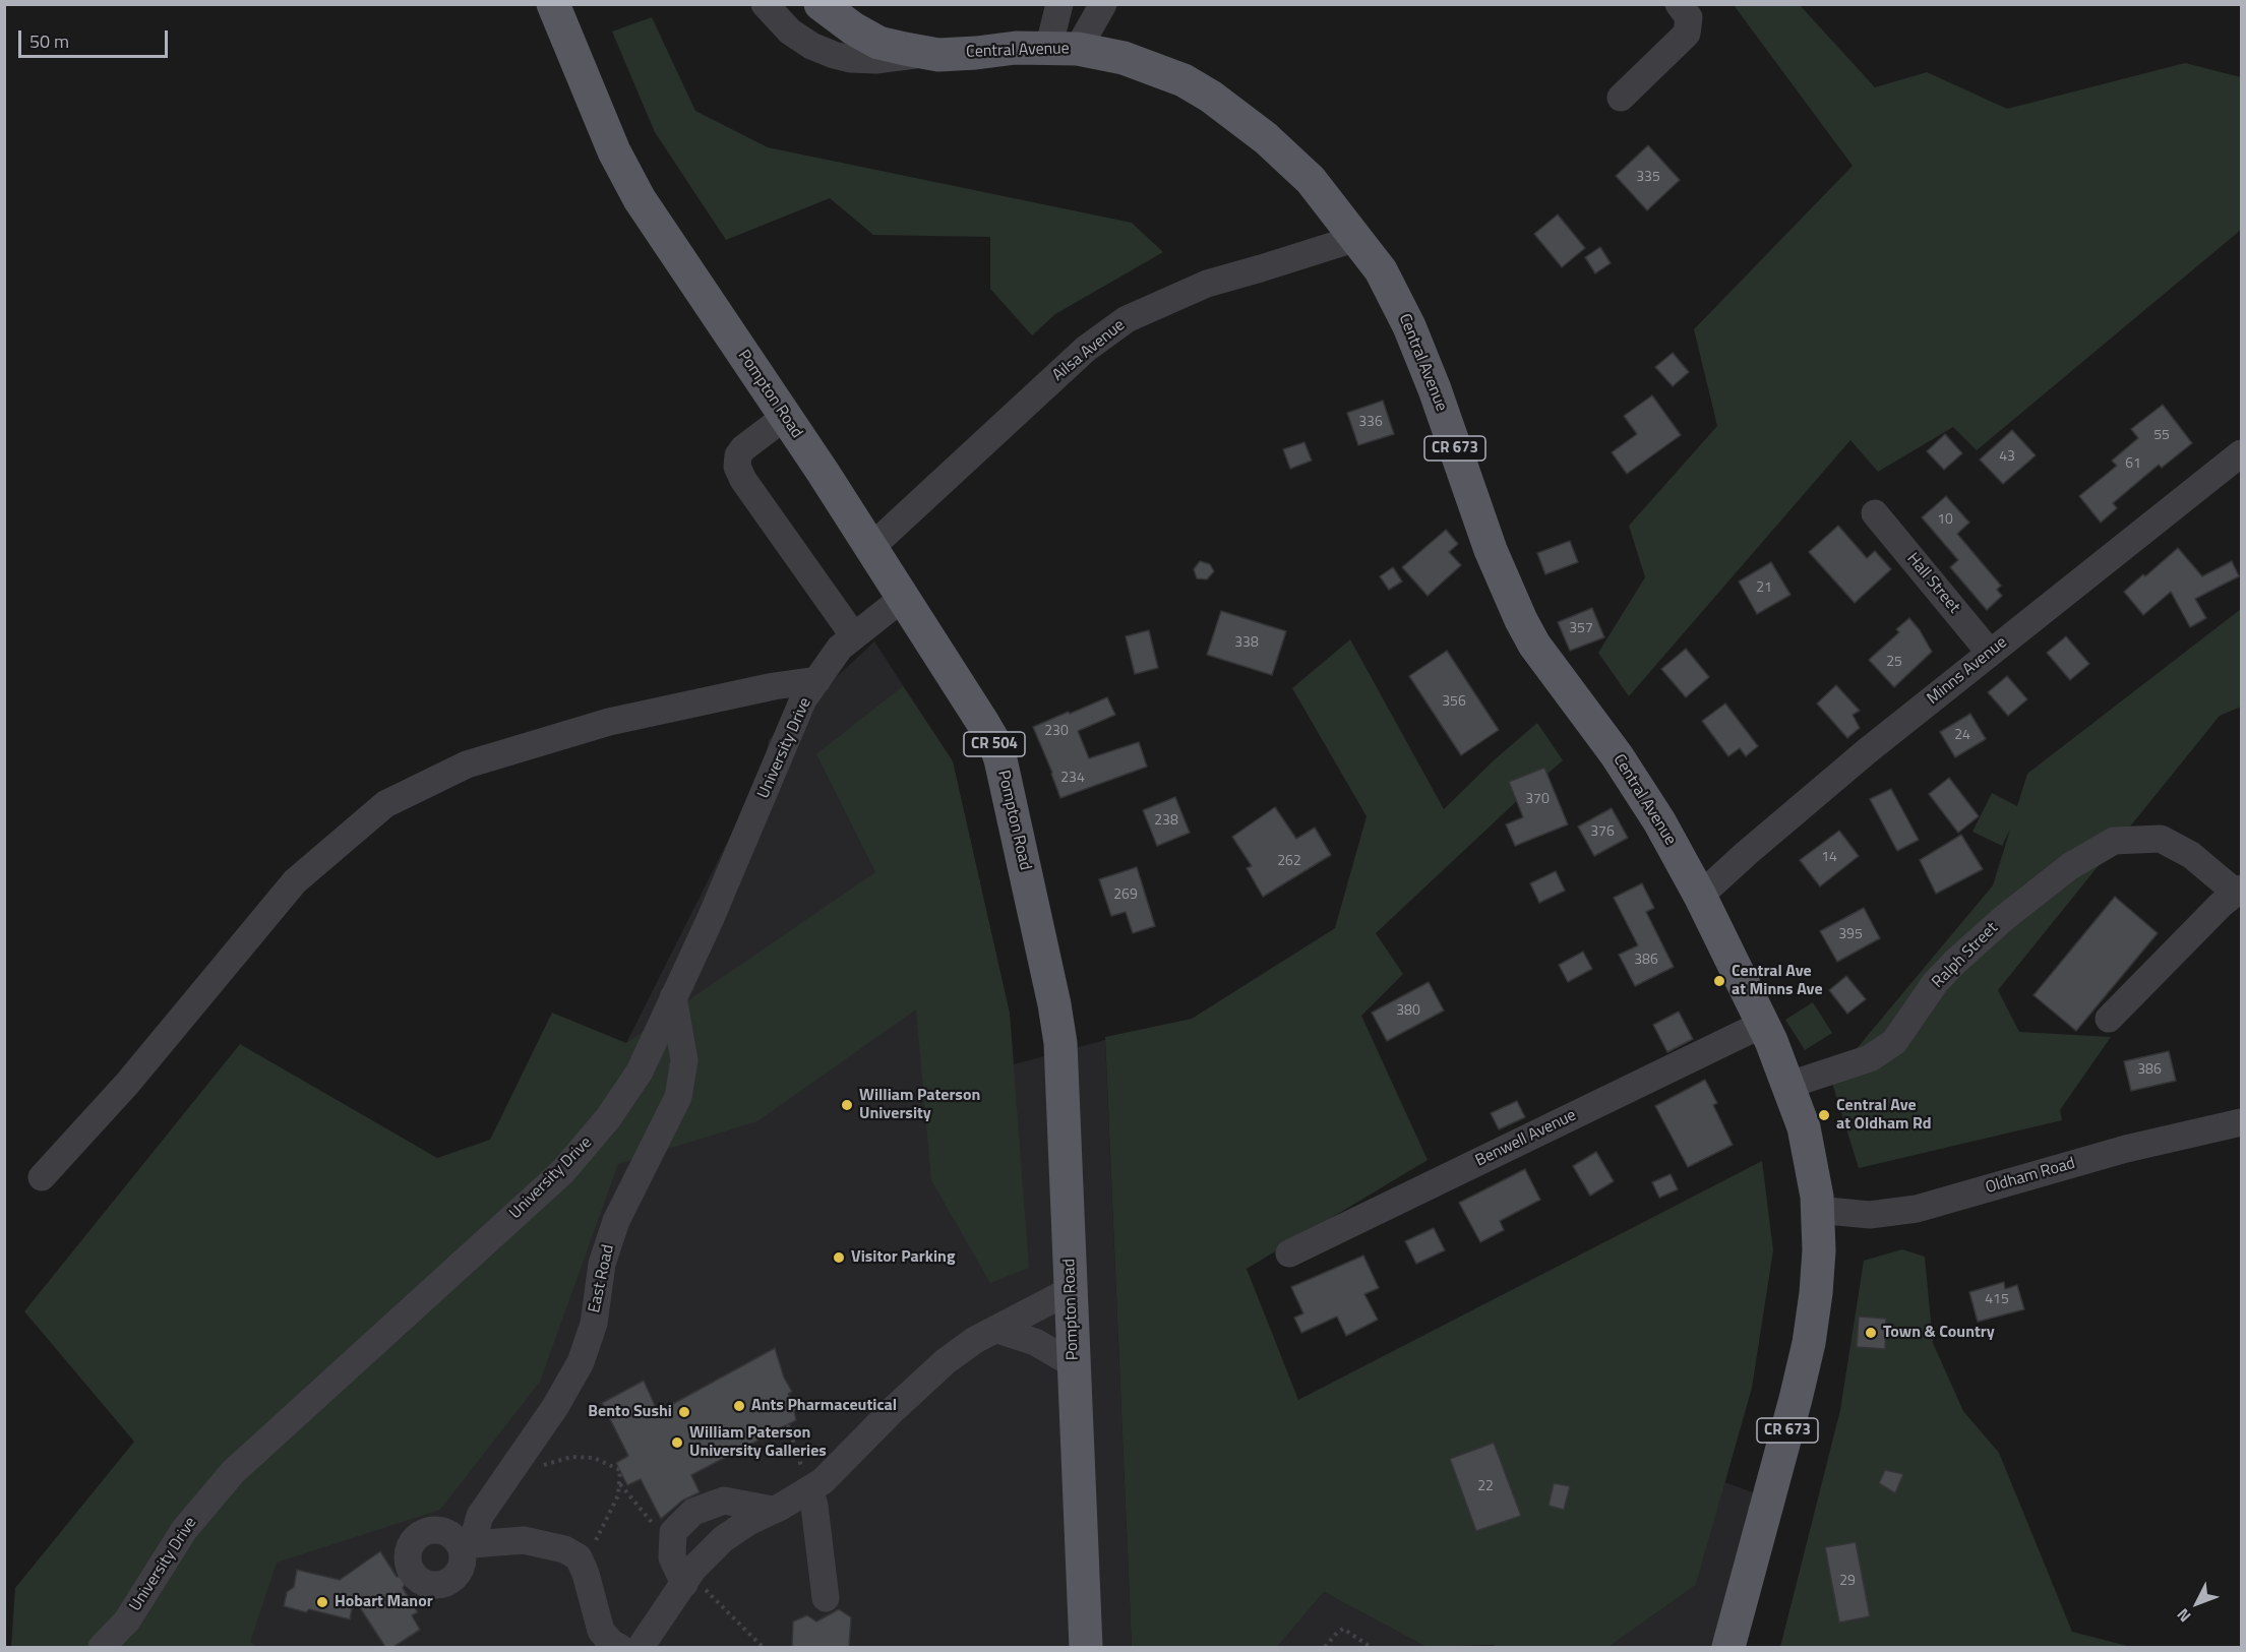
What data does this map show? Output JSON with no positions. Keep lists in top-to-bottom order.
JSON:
{
  "streets": {
    "main road": [
      "Central Avenue",
      "Pompton Road",
      "CR 673",
      "CR 504"
    ],
    "street": [
      "Ailsa Avenue",
      "Hall Street",
      "Minns Avenue",
      "University Drive",
      "Ralph Street",
      "Benwell Avenue",
      "Oldham Road",
      "East Road"
    ]
  },
  "crossings": [
    ["Central Avenue", "Ailsa Avenue"],
    ["Central Avenue", "CR 673"],
    ["Central Avenue", "Minns Avenue"],
    ["Central Avenue", "Ralph Street"],
    ["Central Avenue", "Benwell Avenue"],
    ["Central Avenue", "Oldham Road"],
    ["Ailsa Avenue", "Pompton Road"],
    ["Pompton Road", "University Drive"],
    ["CR 673", "Oldham Road"],
    ["Hall Street", "Minns Avenue"],
    ["University Drive", "East Road"]
  ],
  "places": [
    "Central Ave at Minns Ave",
    "William Paterson University",
    "Central Ave at Oldham Rd",
    "Visitor Parking",
    "Town & Country",
    "Ants Pharmaceutical",
    "Bento Sushi",
    "William Paterson University Galleries",
    "Hobart Manor"
  ],
  "house_numbers": [
    "335",
    "336",
    "55",
    "43",
    "61",
    "10",
    "21",
    "357",
    "338",
    "25",
    "356",
    "230",
    "24",
    "234",
    "370",
    "238",
    "376",
    "14",
    "262",
    "269",
    "395",
    "386",
    "380",
    "386",
    "415",
    "22",
    "29"
  ],
  "scale_bar": "50 m",
  "north": "bottom left"
}
